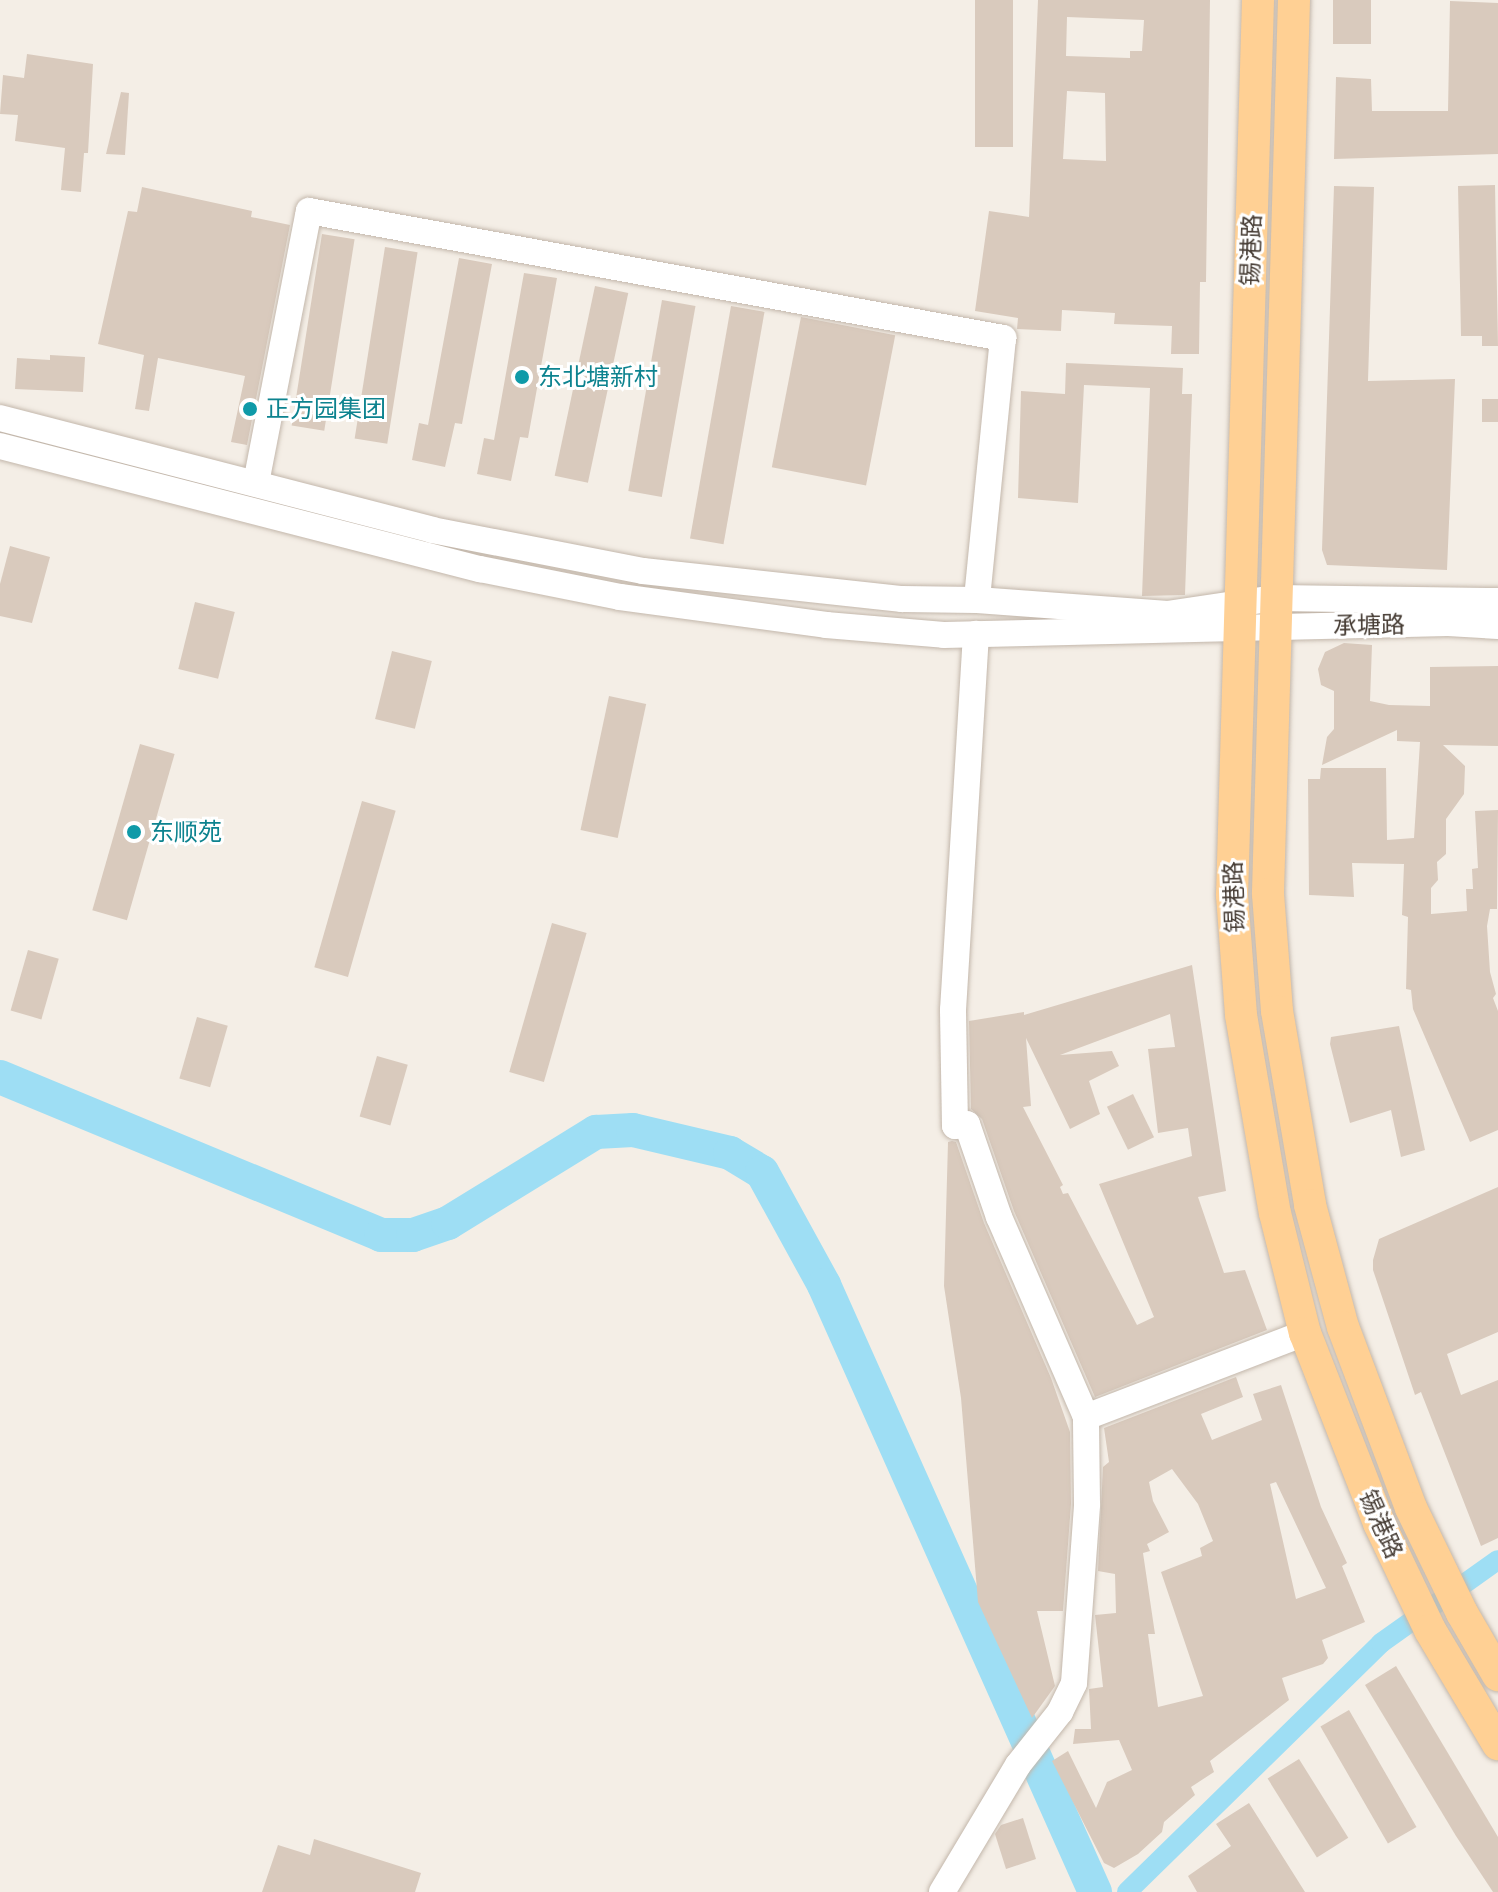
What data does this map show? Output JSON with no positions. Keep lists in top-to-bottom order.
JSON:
{
  "streets": {
    "main road": ["锡港路"],
    "street": ["承塘路"]
  },
  "crossings": [
    ["锡港路", "承塘路"]
  ],
  "places": ["东北塘新村", "正方园集团", "东顺苑"]
}
